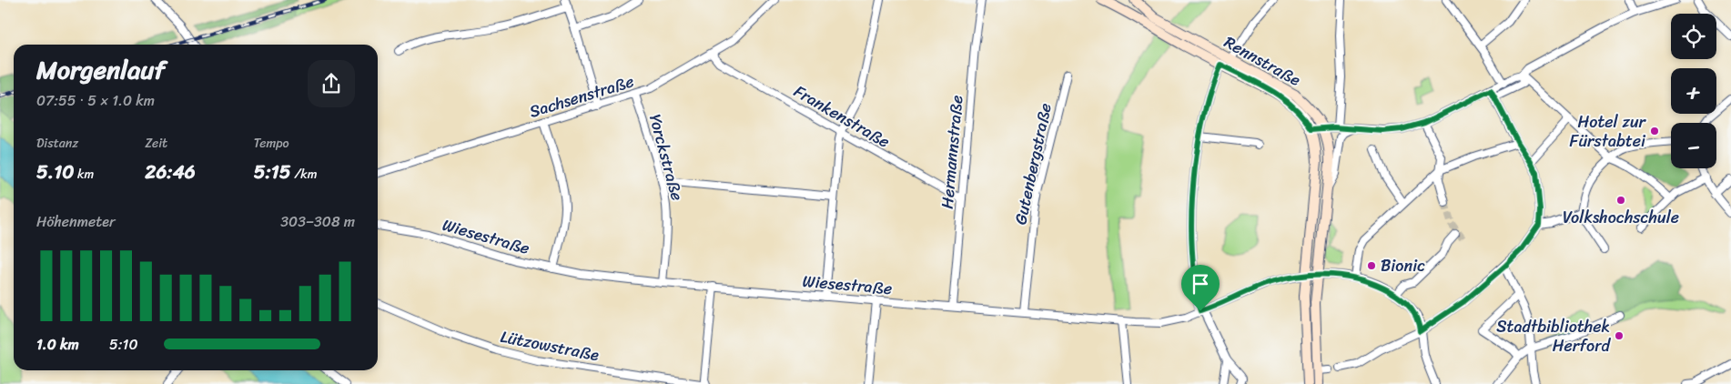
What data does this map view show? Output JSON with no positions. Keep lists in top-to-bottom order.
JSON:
{
  "streets": {
    "main road": ["Rennstraße"],
    "street": [
      "Sachsenstraße",
      "Frankenstraße",
      "Hermannstraße",
      "Yorckstraße",
      "Gutenbergstraße",
      "Wiesestraße",
      "Lützowstraße"
    ]
  },
  "crossings": [
    ["Rennstraße", "Wiesestraße"],
    ["Sachsenstraße", "Frankenstraße"],
    ["Sachsenstraße", "Yorckstraße"],
    ["Frankenstraße", "Hermannstraße"],
    ["Hermannstraße", "Wiesestraße"],
    ["Yorckstraße", "Wiesestraße"],
    ["Gutenbergstraße", "Wiesestraße"]
  ],
  "places": [
    "Hotel zur Fürstabtei",
    "Volkshochschule",
    "Bionic",
    "Stadtbibliothek Herford"
  ],
  "page": {
    "map_buttons": ["+", "−"],
    "heading": ["Morgenlauf", "07:55 · 5 × 1.0 km"],
    "stats": [
      ["Distanz", "5.10 km"],
      ["Zeit", "26:46"],
      ["Tempo", "5:15 /km"]
    ],
    "chart": ["Höhenmeter", "303–308 m"],
    "list": [
      {
        "name": "1.0 km",
        "note": "5:10"
      }
    ]
  }
}
